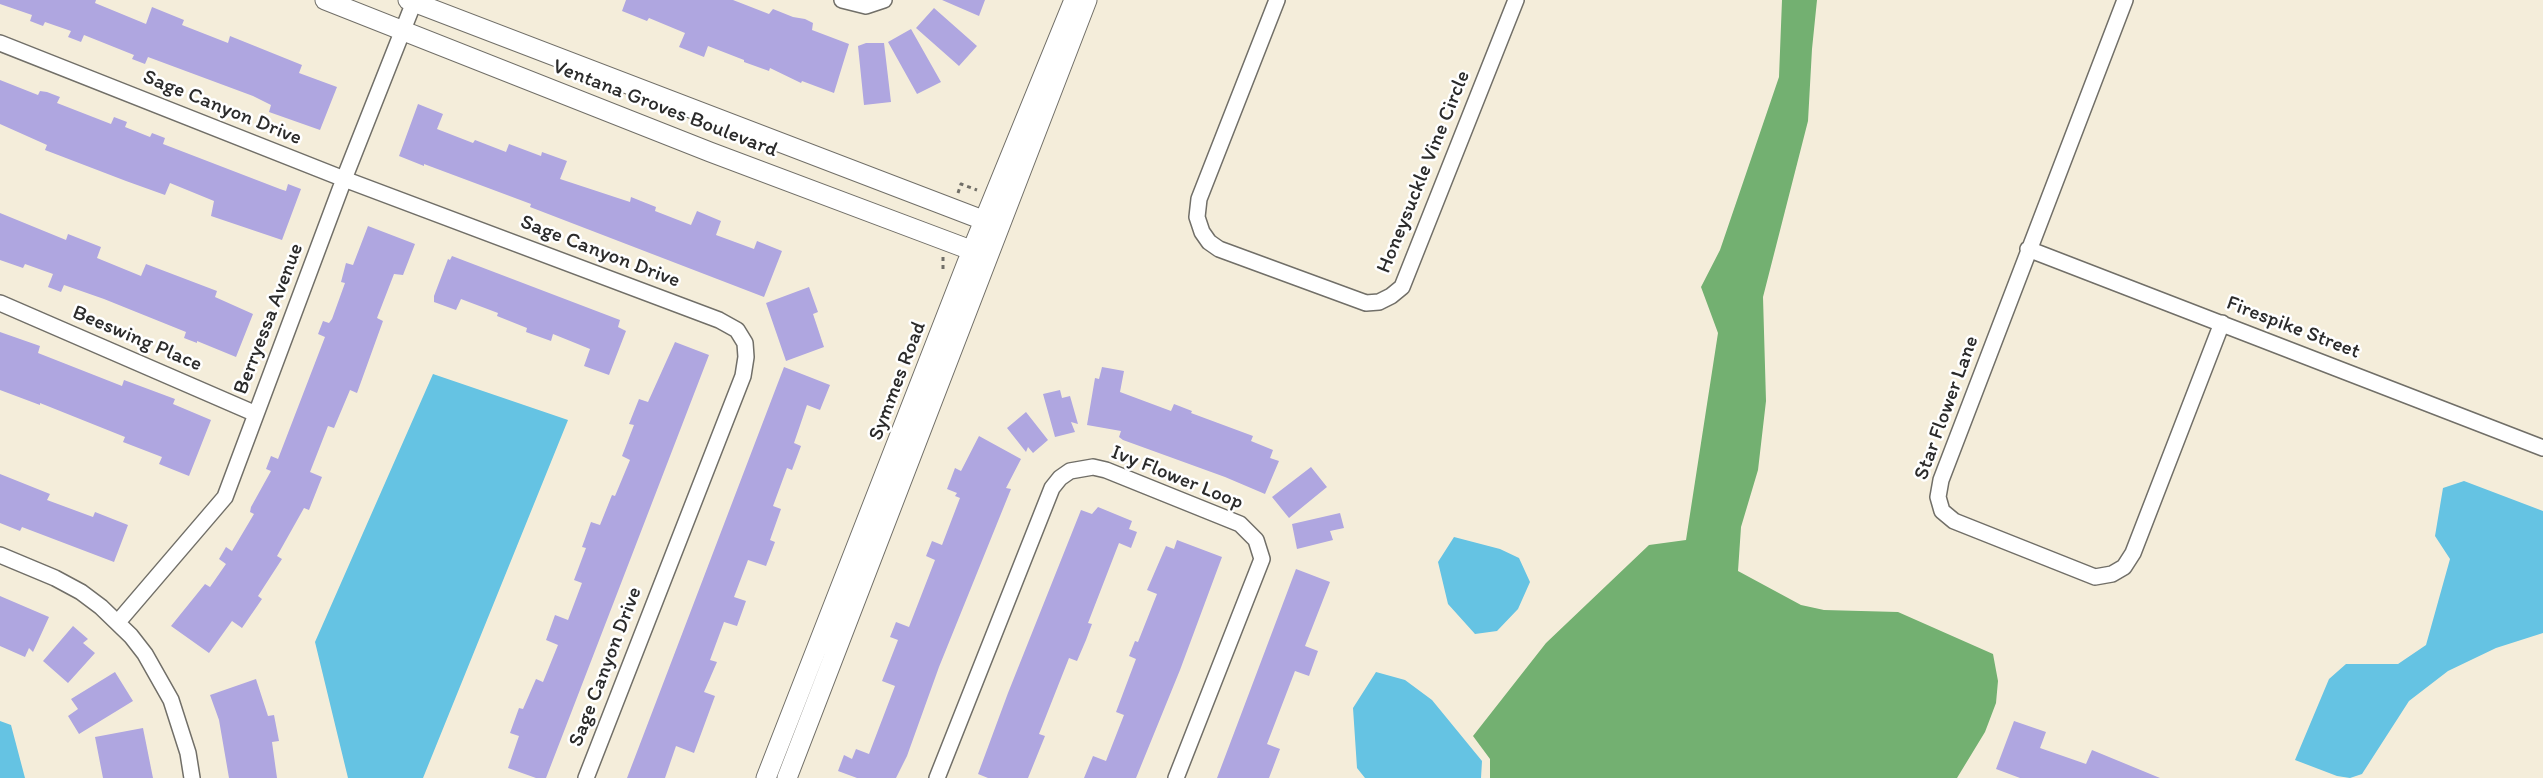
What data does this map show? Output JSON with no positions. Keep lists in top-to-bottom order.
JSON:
{
  "streets": {
    "street": [
      "Sage Canyon Drive",
      "Ventana Groves Boulevard",
      "Honeysuckle Vine Circle",
      "Berryessa Avenue",
      "Firespike Street",
      "Beeswing Place",
      "Symmes Road",
      "Star Flower Lane",
      "Ivy Flower Loop"
    ]
  },
  "crossings": [
    ["Sage Canyon Drive", "Berryessa Avenue"],
    ["Ventana Groves Boulevard", "Berryessa Avenue"],
    ["Ventana Groves Boulevard", "Symmes Road"],
    ["Berryessa Avenue", "Beeswing Place"],
    ["Firespike Street", "Star Flower Lane"]
  ]
}
